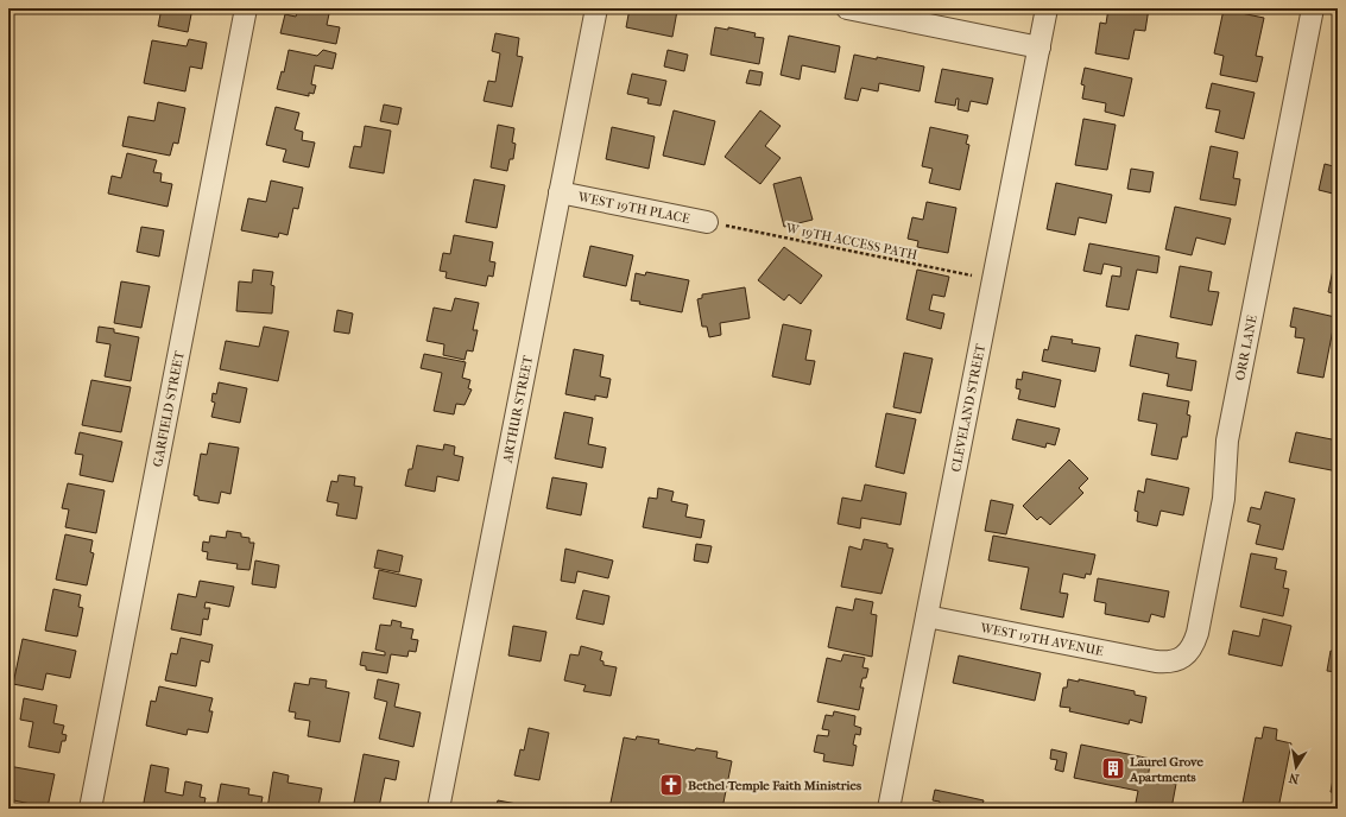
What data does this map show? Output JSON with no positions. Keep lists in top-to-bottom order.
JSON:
{
  "streets": {
    "street": [
      "WEST 19TH PLACE",
      "ORR LANE",
      "GARFIELD STREET",
      "ARTHUR STREET",
      "CLEVELAND STREET",
      "WEST 19TH AVENUE"
    ],
    "path": ["W 19TH ACCESS PATH"]
  },
  "crossings": [
    ["WEST 19TH PLACE", "W 19TH ACCESS PATH"],
    ["WEST 19TH PLACE", "ARTHUR STREET"],
    ["W 19TH ACCESS PATH", "CLEVELAND STREET"],
    ["ORR LANE", "WEST 19TH AVENUE"],
    ["CLEVELAND STREET", "WEST 19TH AVENUE"]
  ],
  "places": {
    "building": ["Laurel Grove Apartments"],
    "church": ["Bethel Temple Faith Ministries"]
  },
  "north": "bottom"
}
